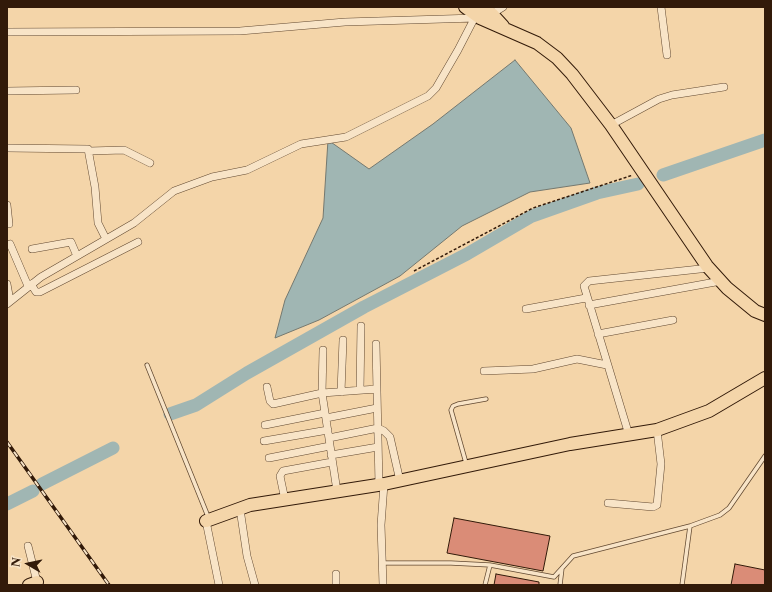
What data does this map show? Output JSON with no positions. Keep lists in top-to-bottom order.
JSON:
{
  "north": "left"
}
